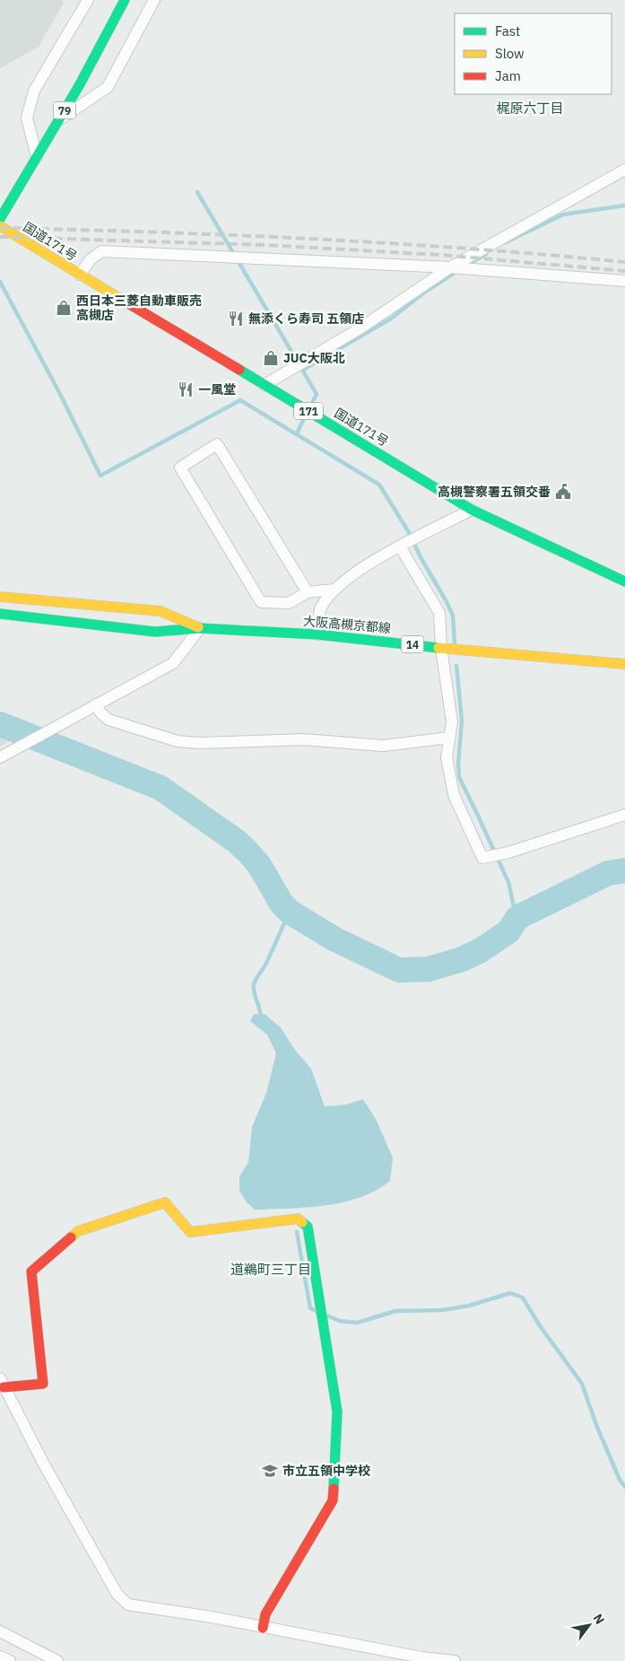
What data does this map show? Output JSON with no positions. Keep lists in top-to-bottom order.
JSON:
{
  "streets": {
    "main road": [
      "79",
      "国道171号",
      "171",
      "大阪高槻京都線",
      "14"
    ]
  },
  "districts": ["梶原六丁目", "道鵜町三丁目"],
  "places": {
    "shop": ["西日本三菱自動車販売 高槻店", "JUC大阪北"],
    "restaurant": ["無添くら寿司 五領店", "一風堂"],
    "public building": ["高槻警察署五領交番"],
    "school or university": ["市立五領中学校"]
  },
  "legend": ["Fast", "Slow", "Jam"],
  "north": "top right"
}
